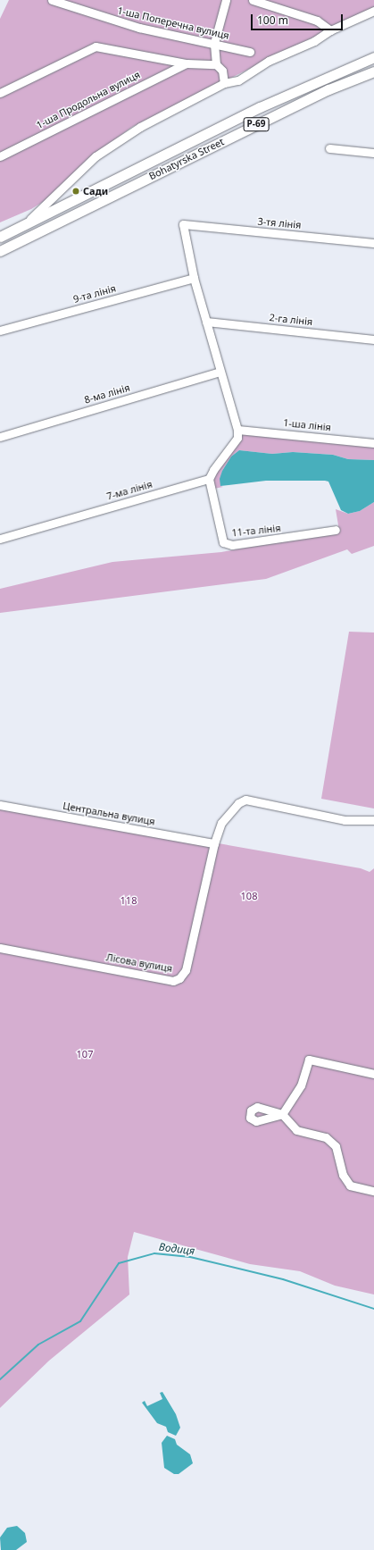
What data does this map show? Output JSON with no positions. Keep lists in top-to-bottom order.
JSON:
{
  "streets": {
    "main road": ["Р-69", "Bohatyrska Street"],
    "street": [
      "1-ша Поперечна вулиця",
      "1-ша Продольна вулиця",
      "3-тя лінія",
      "9-та лінія",
      "2-га лінія",
      "8-ма лінія",
      "1-ша лінія",
      "7-ма лінія",
      "11-та лінія",
      "Центральна вулиця",
      "Лісова вулиця"
    ]
  },
  "crossings": [
    ["3-тя лінія", "9-та лінія"],
    ["7-ма лінія", "11-та лінія"],
    ["Центральна вулиця", "Лісова вулиця"]
  ],
  "water": ["Водиця"],
  "parks": ["108", "118", "107"],
  "places": ["Сади"],
  "scale_bar": "100 m"
}
